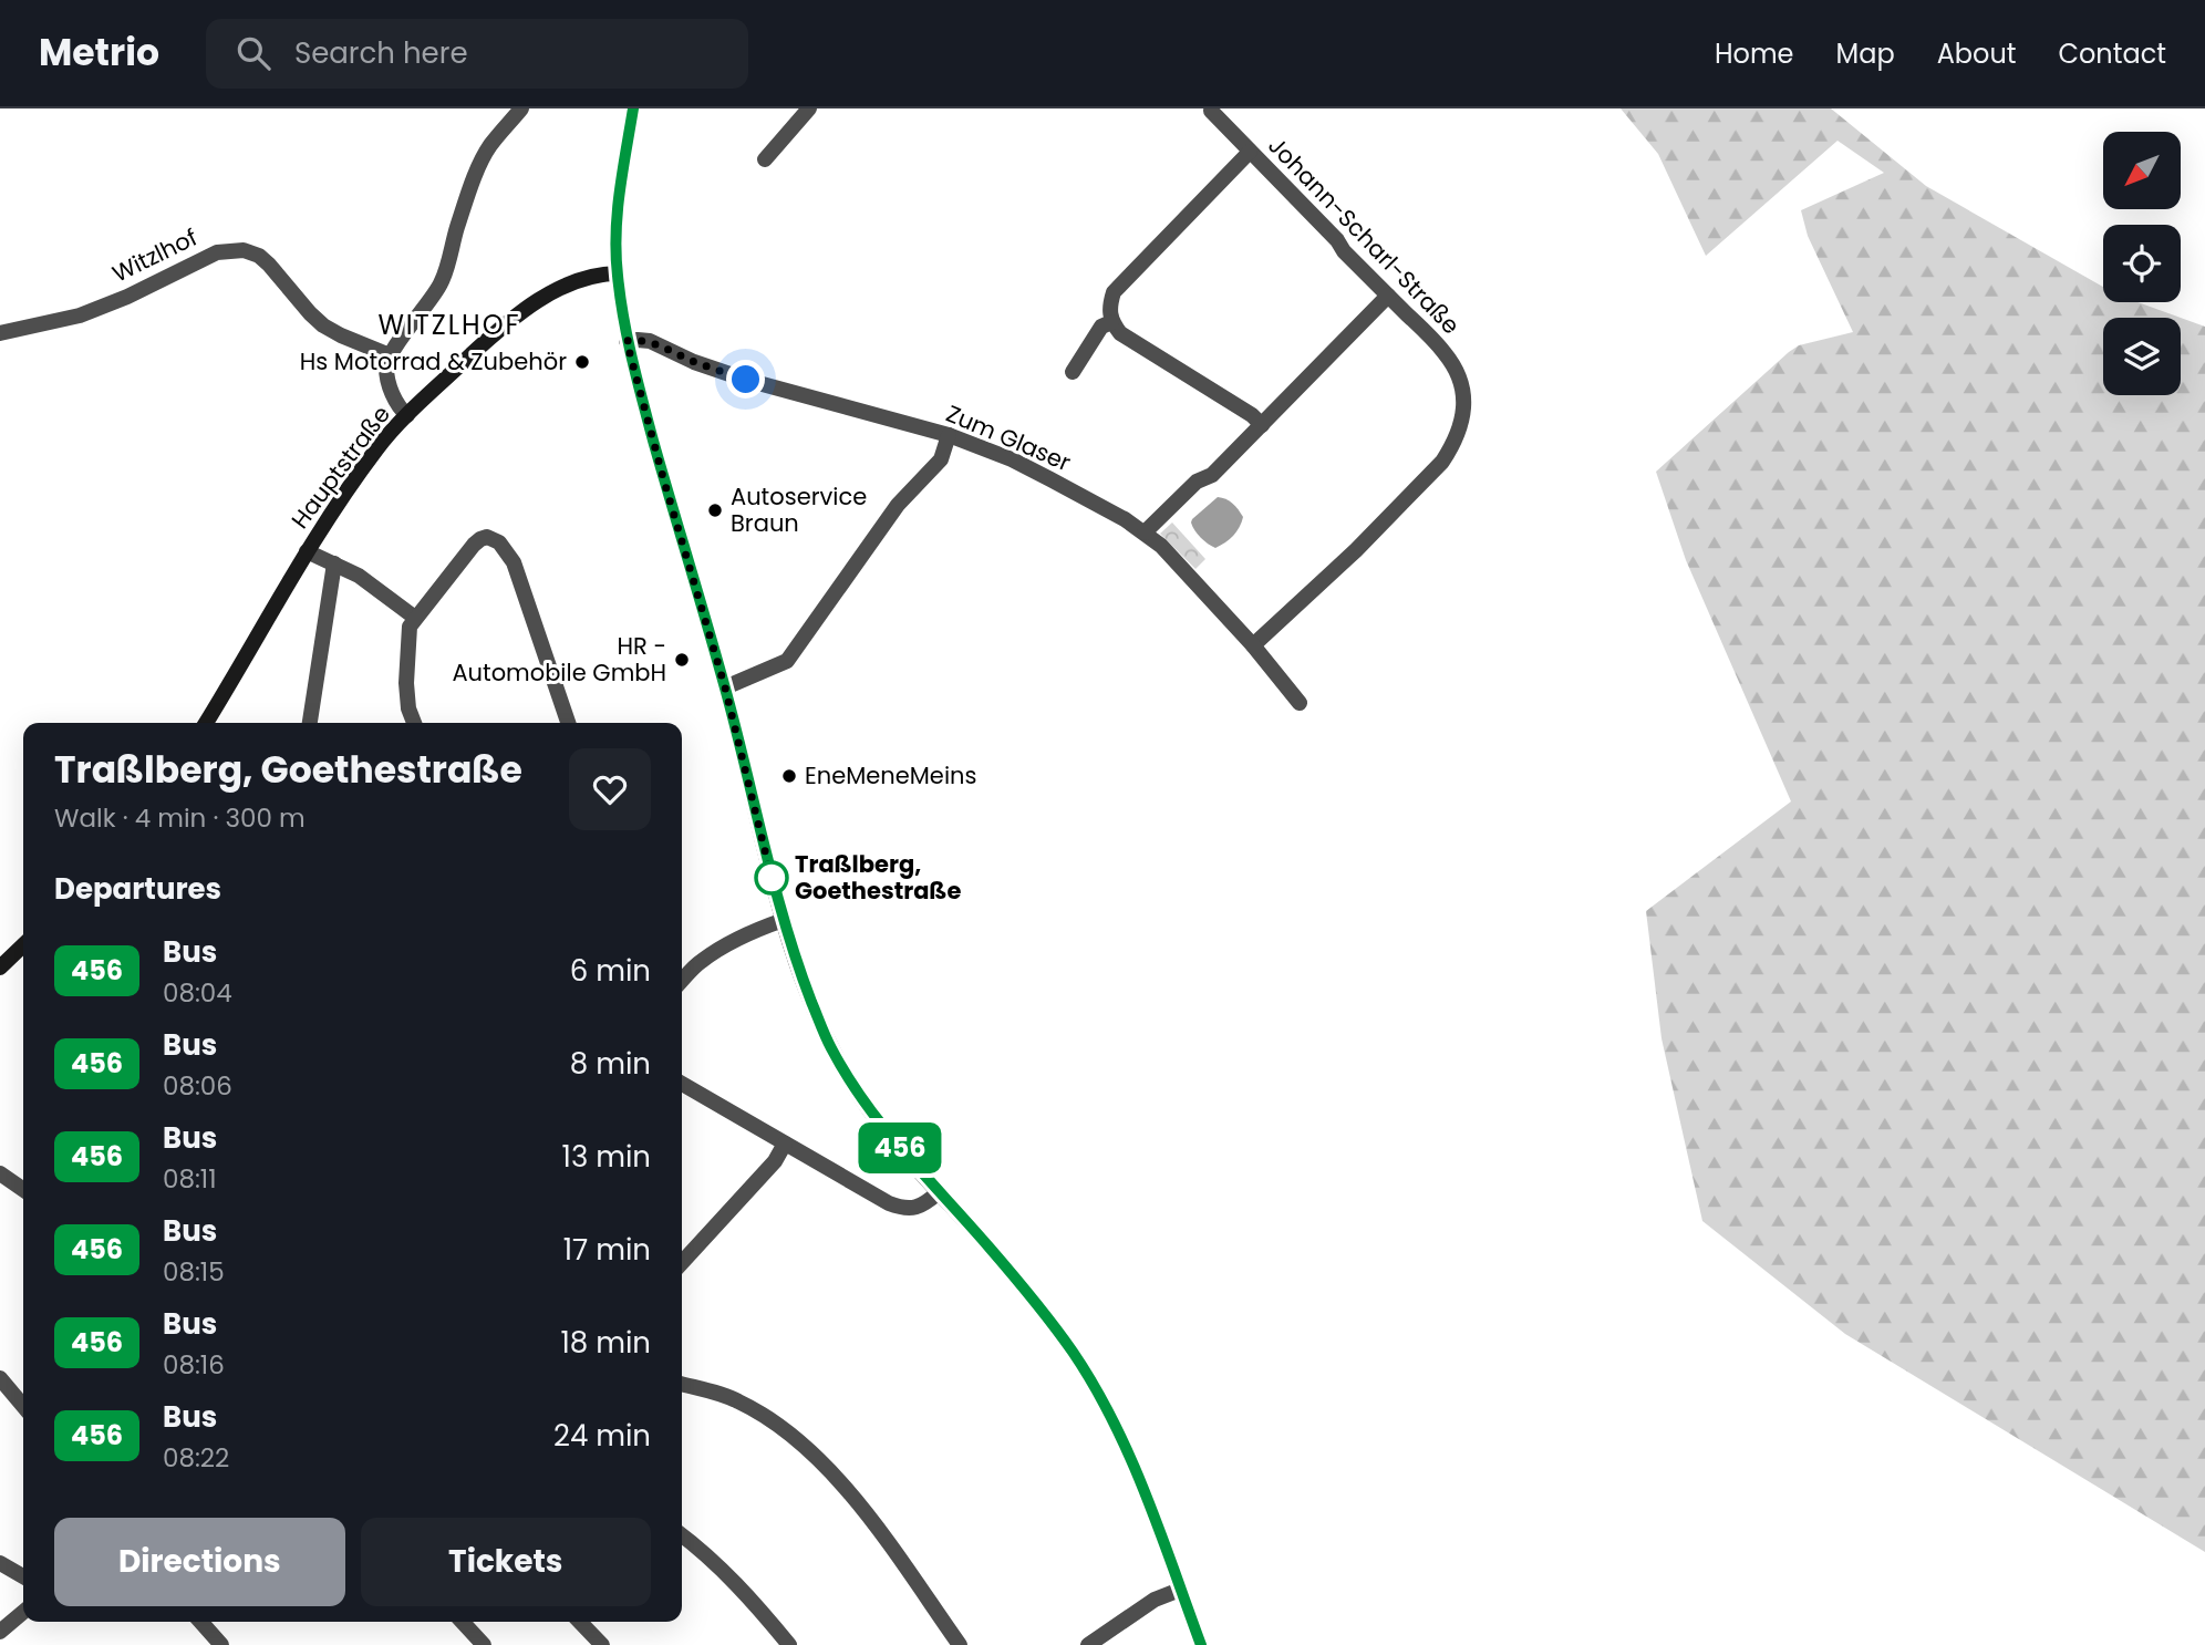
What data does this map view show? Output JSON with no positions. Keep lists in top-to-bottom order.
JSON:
{
  "streets": {
    "main road": ["Hauptstraße"],
    "street": ["Johann-Scharl-Straße", "Witzlhof", "Zum Glaser"]
  },
  "crossings": [
    ["Johann-Scharl-Straße", "Zum Glaser"]
  ],
  "districts": ["WITZLHOF"],
  "places": [
    "Hs Motorrad & Zubehör",
    "Autoservice Braun",
    "HR - Automobile GmbH",
    "EneMeneMeins",
    "Traßlberg, Goethestraße"
  ],
  "lines": ["bus line 456"],
  "north": "bottom left",
  "page": {
    "header": "Metrio",
    "search": "Search here",
    "nav": [
      "Home",
      "Map",
      "About",
      "Contact"
    ],
    "on_map": "456",
    "heading": [
      ["Traßlberg, Goethestraße", "Walk · 4 min · 300 m"],
      "Departures"
    ],
    "list": [
      {
        "mark": "456",
        "name": "Bus",
        "note": "08:04",
        "value": "6 min"
      },
      {
        "mark": "456",
        "name": "Bus",
        "note": "08:06",
        "value": "8 min"
      },
      {
        "mark": "456",
        "name": "Bus",
        "note": "08:11",
        "value": "13 min"
      },
      {
        "mark": "456",
        "name": "Bus",
        "note": "08:15",
        "value": "17 min"
      },
      {
        "mark": "456",
        "name": "Bus",
        "note": "08:16",
        "value": "18 min"
      },
      {
        "mark": "456",
        "name": "Bus",
        "note": "08:22",
        "value": "24 min"
      }
    ],
    "buttons": ["Directions", "Tickets"]
  }
}
